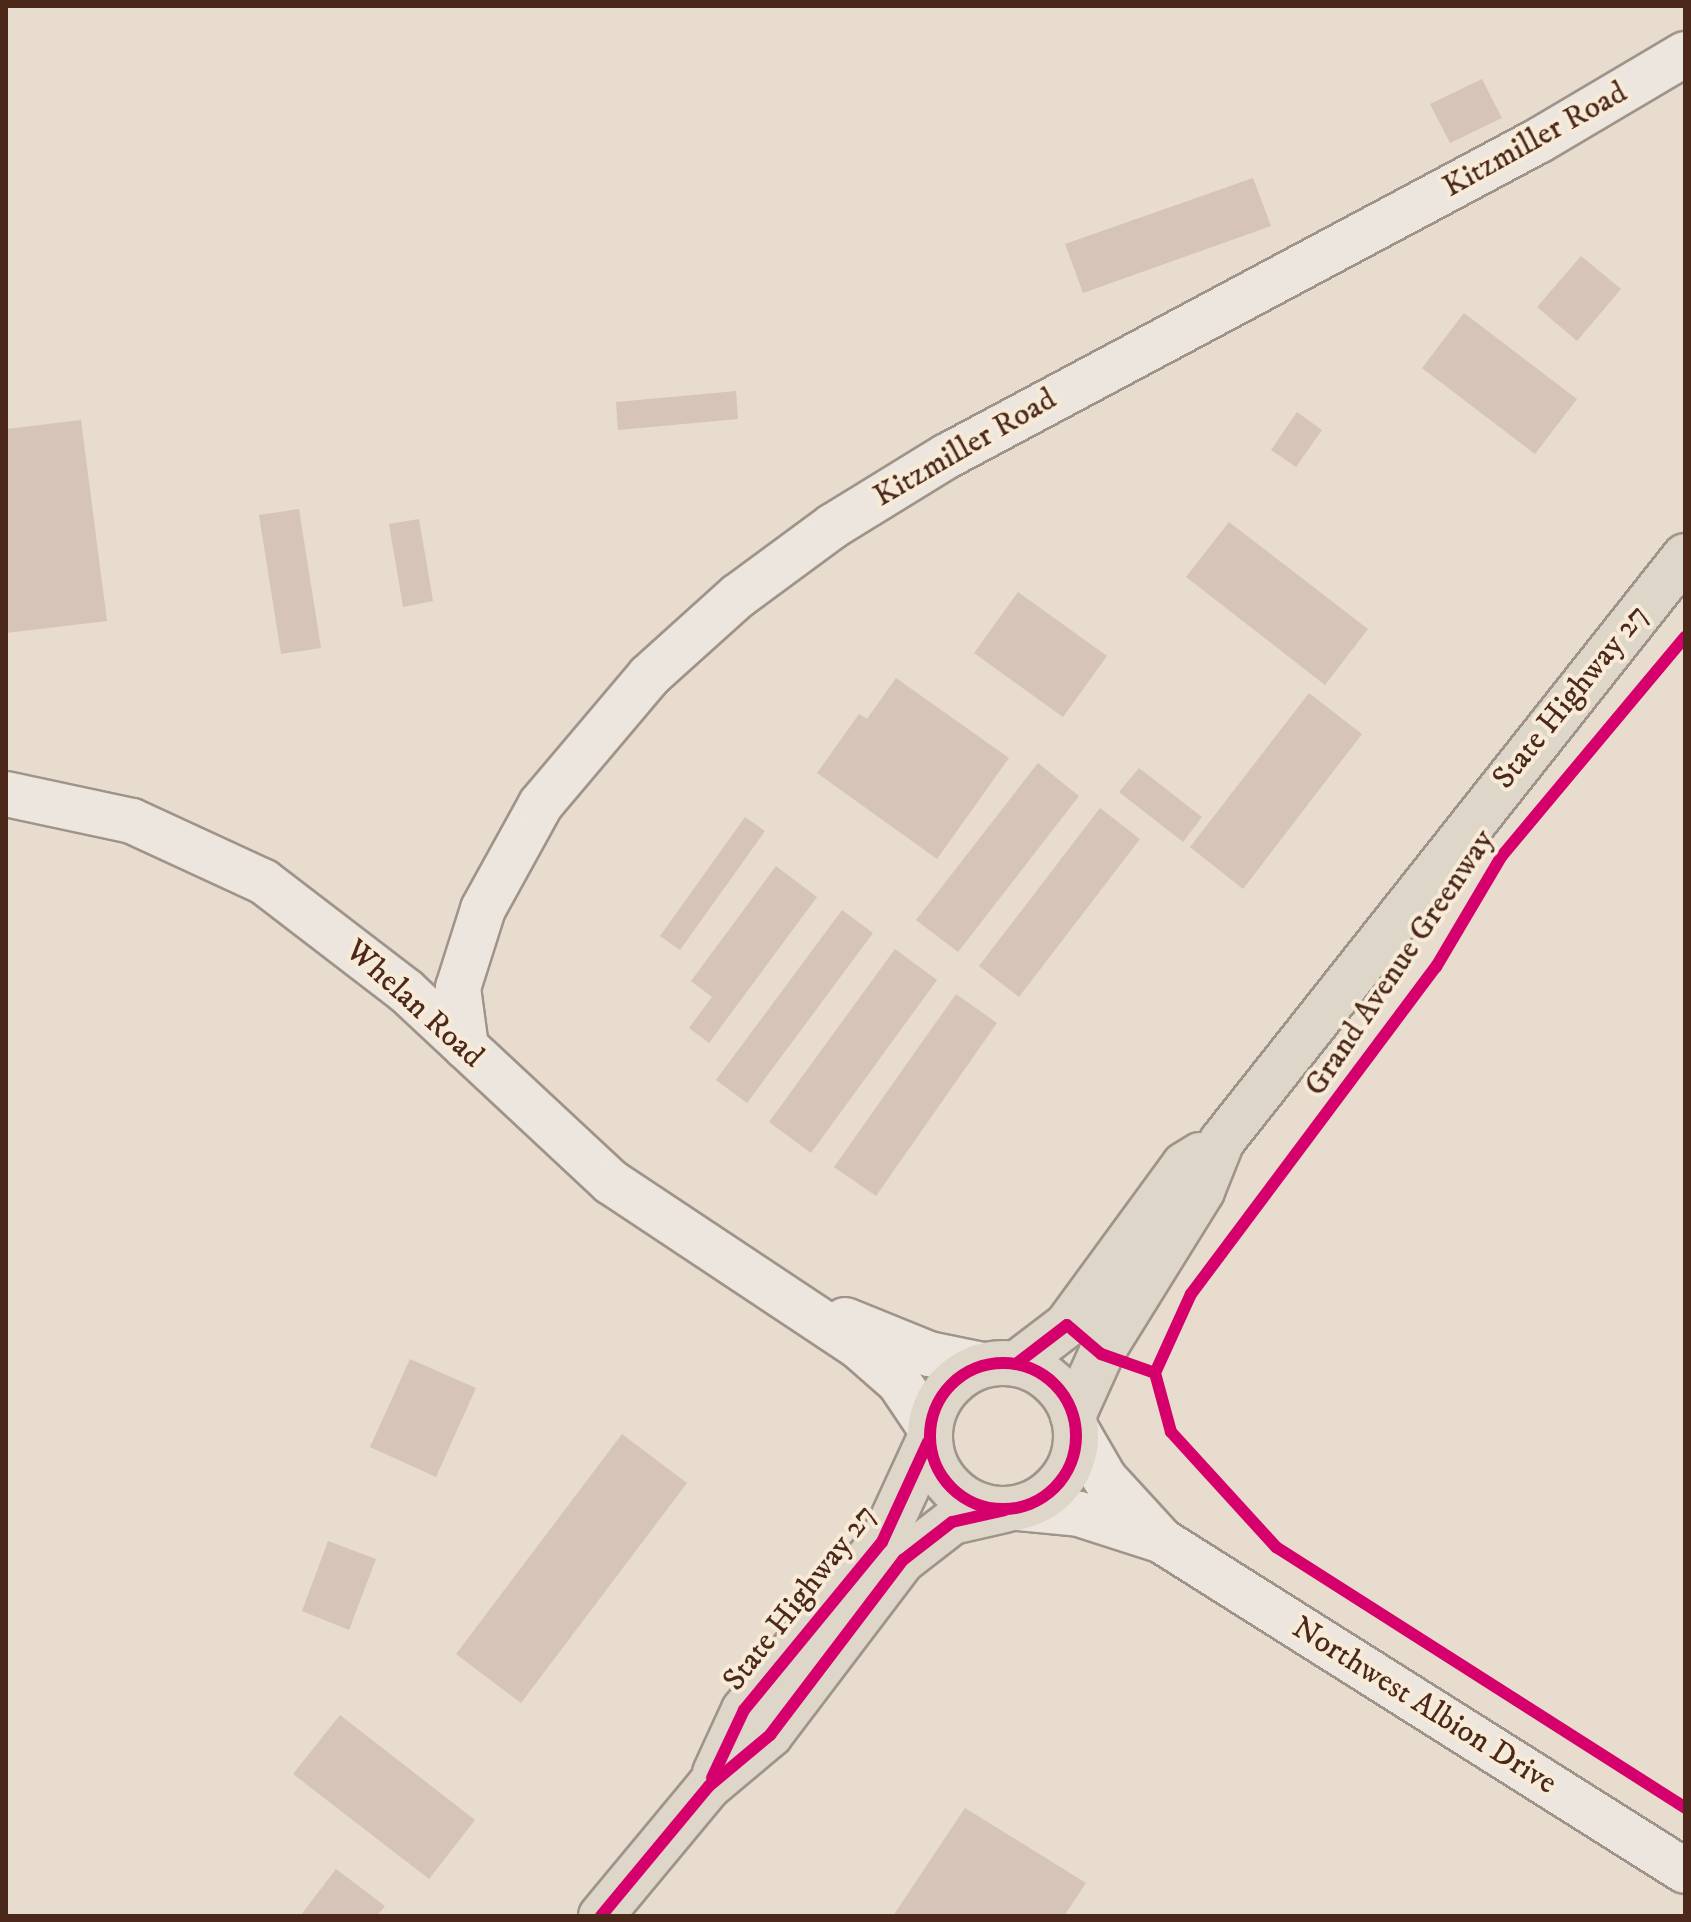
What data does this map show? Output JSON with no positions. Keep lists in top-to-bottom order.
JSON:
{
  "streets": {
    "main road": ["State Highway 27"],
    "street": ["Kitzmiller Road", "Whelan Road", "Northwest Albion Drive"],
    "cycle path": ["Grand Avenue Greenway"]
  },
  "crossings": [
    ["Kitzmiller Road", "Whelan Road"],
    ["State Highway 27", "Whelan Road"]
  ]
}
